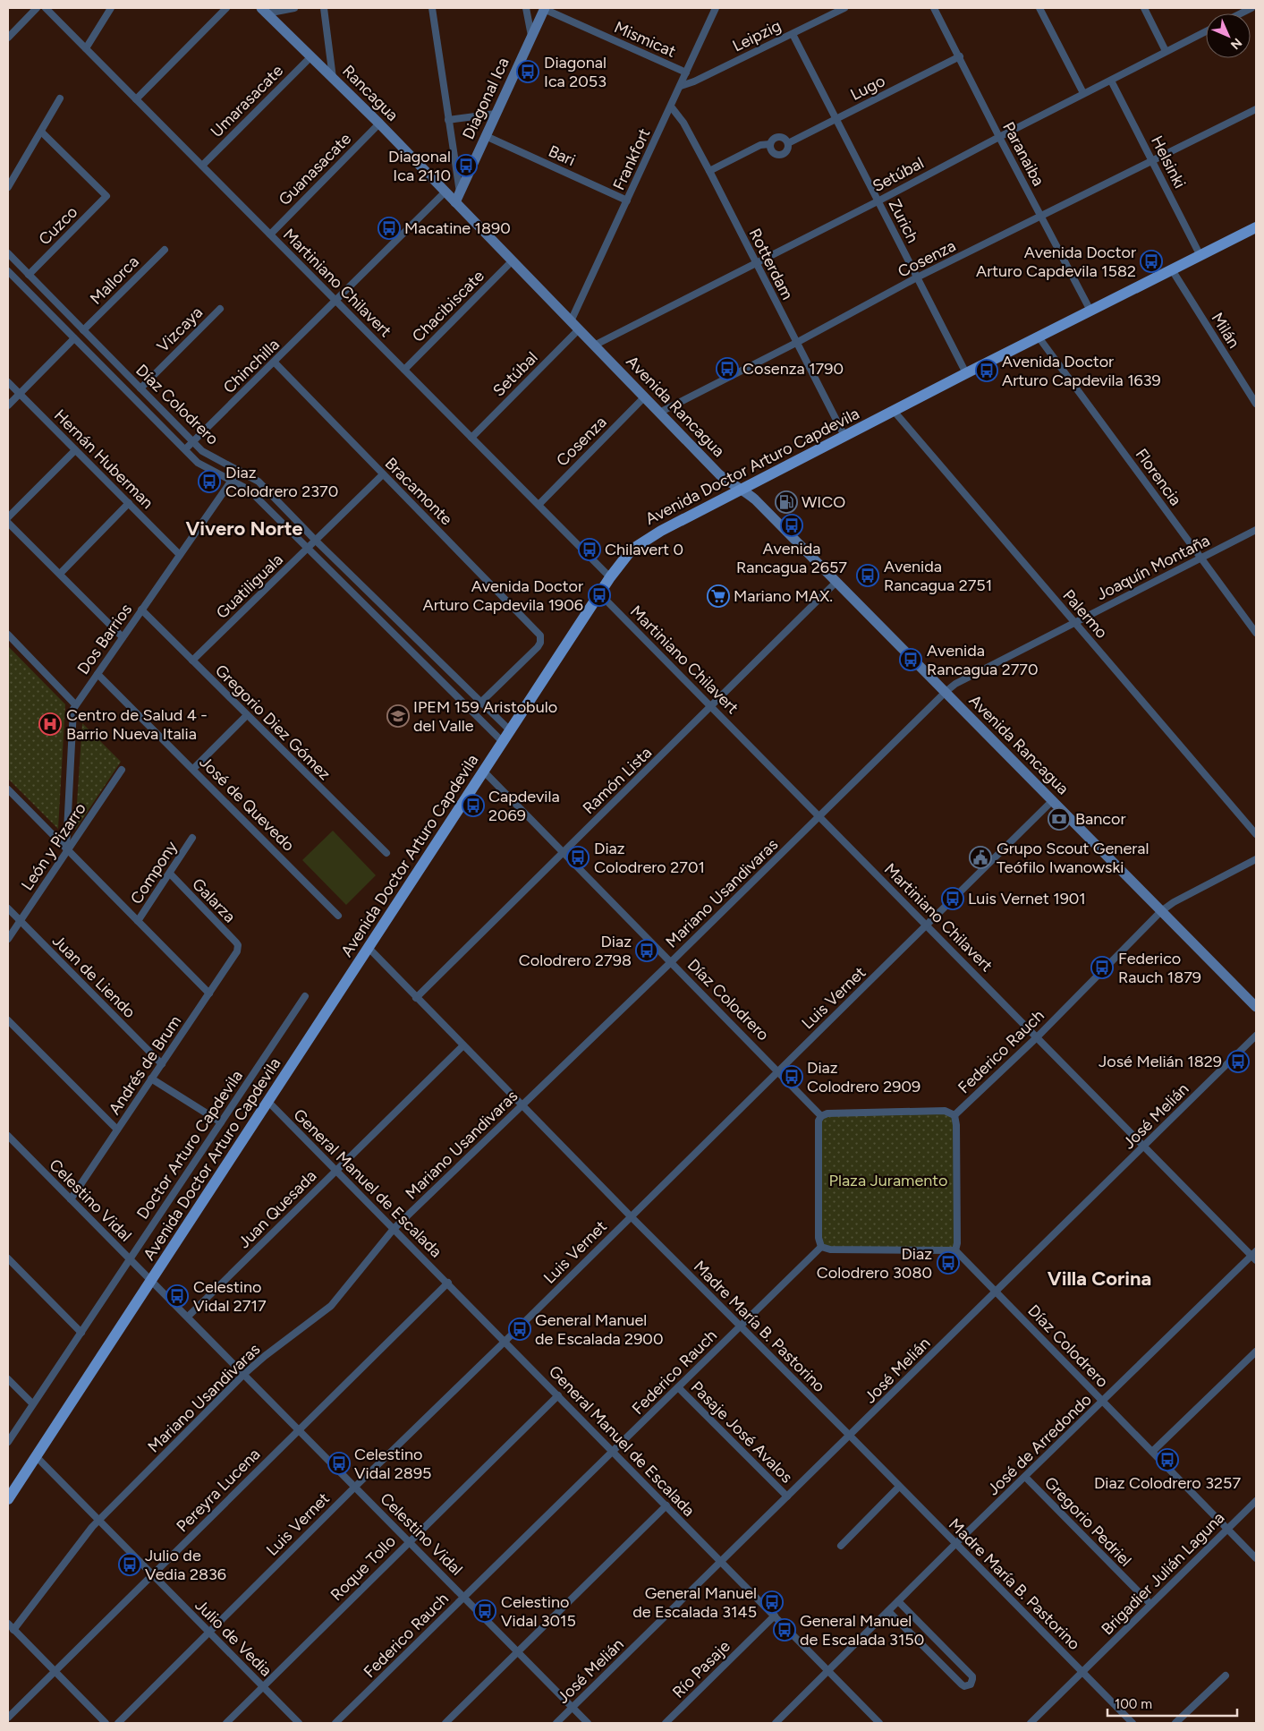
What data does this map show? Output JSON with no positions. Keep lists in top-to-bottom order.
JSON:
{
  "streets": {
    "main road": [
      "Rancagua",
      "Diagonal Ica",
      "Avenida Rancagua",
      "Avenida Doctor Arturo Capdevila"
    ],
    "street": [
      "Leipzig",
      "Mismicat",
      "Lugo",
      "Umarasacate",
      "Paranaiba",
      "Bari",
      "Frankfort",
      "Helsinki",
      "Guanasacate",
      "Setúbal",
      "Zurich",
      "Cuzco",
      "Cosenza",
      "Rotterdam",
      "Mallorca",
      "Martiniano Chilavert",
      "Chacibiscate",
      "Vizcaya",
      "Milán",
      "Chinchilla",
      "Díaz Colodrero",
      "Hernán Huberman",
      "Florencia",
      "Bracamonte",
      "Joaquín Montaña",
      "Guatiliguala",
      "Palermo",
      "Dos Barrios",
      "Gregorio Diez Gómez",
      "Ramón Lista",
      "José de Quevedo",
      "León y Pizarro",
      "Compony",
      "Mariano Usandivaras",
      "Galarza",
      "Juan de Liendo",
      "Luis Vernet",
      "Federico Rauch",
      "Andrés de Brum",
      "José Melián",
      "Doctor Arturo Capdevila",
      "General Manuel de Escalada",
      "Celestino Vidal",
      "Juan Quesada",
      "Madre María B. Pastorino",
      "Pasaje José Avalos",
      "José de Arredondo",
      "Pereyra Lucena",
      "Gregorio Pedriel",
      "Roque Tollo",
      "Brigadier Julián Laguna",
      "Julio de Vedia",
      "Río Pasaje"
    ]
  },
  "crossings": [
    ["Leipzig", "Frankfort"],
    ["Leipzig", "Zurich"],
    ["Mismicat", "Diagonal Ica"],
    ["Mismicat", "Frankfort"],
    ["Lugo", "Paranaiba"],
    ["Lugo", "Zurich"],
    ["Lugo", "Rotterdam"],
    ["Rancagua", "Diagonal Ica"],
    ["Rancagua", "Umarasacate"],
    ["Rancagua", "Guanasacate"],
    ["Rancagua", "Chinchilla"],
    ["Rancagua", "Avenida Rancagua"],
    ["Diagonal Ica", "Bari"],
    ["Diagonal Ica", "Avenida Rancagua"],
    ["Umarasacate", "Martiniano Chilavert"],
    ["Paranaiba", "Setúbal"],
    ["Paranaiba", "Cosenza"],
    ["Paranaiba", "Avenida Doctor Arturo Capdevila"],
    ["Bari", "Frankfort"],
    ["Frankfort", "Rotterdam"],
    ["Frankfort", "Avenida Rancagua"],
    ["Helsinki", "Setúbal"],
    ["Helsinki", "Cosenza"],
    ["Helsinki", "Avenida Doctor Arturo Capdevila"],
    ["Guanasacate", "Martiniano Chilavert"],
    ["Setúbal", "Zurich"],
    ["Setúbal", "Rotterdam"],
    ["Setúbal", "Martiniano Chilavert"],
    ["Setúbal", "Avenida Rancagua"],
    ["Zurich", "Cosenza"],
    ["Zurich", "Avenida Doctor Arturo Capdevila"],
    ["Cuzco", "Díaz Colodrero"],
    ["Cosenza", "Rotterdam"],
    ["Cosenza", "Martiniano Chilavert"],
    ["Cosenza", "Avenida Rancagua"],
    ["Rotterdam", "Avenida Doctor Arturo Capdevila"],
    ["Mallorca", "Díaz Colodrero"],
    ["Martiniano Chilavert", "Chacibiscate"],
    ["Martiniano Chilavert", "Chinchilla"],
    ["Martiniano Chilavert", "Avenida Doctor Arturo Capdevila"],
    ["Martiniano Chilavert", "Ramón Lista"],
    ["Martiniano Chilavert", "Mariano Usandivaras"],
    ["Martiniano Chilavert", "Luis Vernet"],
    ["Martiniano Chilavert", "Federico Rauch"],
    ["Martiniano Chilavert", "José Melián"],
    ["Martiniano Chilavert", "José de Arredondo"],
    ["Chacibiscate", "Avenida Rancagua"],
    ["Vizcaya", "Díaz Colodrero"],
    ["Milán", "Avenida Doctor Arturo Capdevila"],
    ["Chinchilla", "Díaz Colodrero"],
    ["Chinchilla", "Bracamonte"],
    ["Díaz Colodrero", "Avenida Doctor Arturo Capdevila"],
    ["Díaz Colodrero", "Bracamonte"],
    ["Díaz Colodrero", "Guatiliguala"],
    ["Díaz Colodrero", "Dos Barrios"],
    ["Díaz Colodrero", "Ramón Lista"],
    ["Díaz Colodrero", "Mariano Usandivaras"],
    ["Díaz Colodrero", "Luis Vernet"],
    ["Díaz Colodrero", "Federico Rauch"],
    ["Díaz Colodrero", "José Melián"],
    ["Díaz Colodrero", "José de Arredondo"],
    ["Díaz Colodrero", "Brigadier Julián Laguna"],
    ["Avenida Rancagua", "Avenida Doctor Arturo Capdevila"],
    ["Avenida Rancagua", "Joaquín Montaña"],
    ["Avenida Rancagua", "Ramón Lista"],
    ["Avenida Rancagua", "Mariano Usandivaras"],
    ["Avenida Rancagua", "Luis Vernet"],
    ["Avenida Rancagua", "Federico Rauch"],
    ["Hernán Huberman", "Dos Barrios"],
    ["Avenida Doctor Arturo Capdevila", "Florencia"],
    ["Avenida Doctor Arturo Capdevila", "Palermo"],
    ["Avenida Doctor Arturo Capdevila", "General Manuel de Escalada"],
    ["Avenida Doctor Arturo Capdevila", "Celestino Vidal"],
    ["Avenida Doctor Arturo Capdevila", "Madre María B. Pastorino"],
    ["Avenida Doctor Arturo Capdevila", "Julio de Vedia"],
    ["Florencia", "Joaquín Montaña"],
    ["Bracamonte", "Guatiliguala"],
    ["Joaquín Montaña", "Palermo"],
    ["Joaquín Montaña", "Mariano Usandivaras"],
    ["Guatiliguala", "Gregorio Diez Gómez"],
    ["Dos Barrios", "Gregorio Diez Gómez"],
    ["Dos Barrios", "José de Quevedo"],
    ["Dos Barrios", "León y Pizarro"],
    ["Ramón Lista", "Madre María B. Pastorino"],
    ["León y Pizarro", "Juan de Liendo"],
    ["Compony", "Galarza"],
    ["Mariano Usandivaras", "General Manuel de Escalada"],
    ["Mariano Usandivaras", "Celestino Vidal"],
    ["Mariano Usandivaras", "Madre María B. Pastorino"],
    ["Mariano Usandivaras", "Julio de Vedia"],
    ["Galarza", "Andrés de Brum"],
    ["Juan de Liendo", "Andrés de Brum"],
    ["Luis Vernet", "General Manuel de Escalada"],
    ["Luis Vernet", "Celestino Vidal"],
    ["Luis Vernet", "Madre María B. Pastorino"],
    ["Luis Vernet", "Julio de Vedia"],
    ["Federico Rauch", "General Manuel de Escalada"],
    ["Federico Rauch", "Celestino Vidal"],
    ["Federico Rauch", "Madre María B. Pastorino"],
    ["Federico Rauch", "Pasaje José Avalos"],
    ["Andrés de Brum", "Celestino Vidal"],
    ["José Melián", "General Manuel de Escalada"],
    ["José Melián", "Celestino Vidal"],
    ["José Melián", "Madre María B. Pastorino"],
    ["José Melián", "Pasaje José Avalos"],
    ["Doctor Arturo Capdevila", "Celestino Vidal"],
    ["General Manuel de Escalada", "Juan Quesada"],
    ["General Manuel de Escalada", "José de Arredondo"],
    ["General Manuel de Escalada", "Pereyra Lucena"],
    ["General Manuel de Escalada", "Roque Tollo"],
    ["General Manuel de Escalada", "Río Pasaje"],
    ["Celestino Vidal", "Juan Quesada"],
    ["Celestino Vidal", "Pereyra Lucena"],
    ["Celestino Vidal", "Roque Tollo"],
    ["Juan Quesada", "Madre María B. Pastorino"],
    ["Madre María B. Pastorino", "José de Arredondo"],
    ["Madre María B. Pastorino", "Brigadier Julián Laguna"],
    ["José de Arredondo", "Gregorio Pedriel"],
    ["Pereyra Lucena", "Julio de Vedia"],
    ["Gregorio Pedriel", "Brigadier Julián Laguna"],
    ["Roque Tollo", "Julio de Vedia"]
  ],
  "districts": ["Vivero Norte", "Villa Corina"],
  "parks": ["Plaza Juramento"],
  "places": {
    "bus stop": [
      "Diagonal Ica 2053",
      "Diagonal Ica 2110",
      "Macatine 1890",
      "Avenida Doctor Arturo Capdevila 1582",
      "Cosenza 1790",
      "Avenida Doctor Arturo Capdevila 1639",
      "Diaz Colodrero 2370",
      "Avenida Rancagua 2657",
      "Chilavert 0",
      "Avenida Rancagua 2751",
      "Avenida Doctor Arturo Capdevila 1906",
      "Avenida Rancagua 2770",
      "Capdevila 2069",
      "Diaz Colodrero 2701",
      "Luis Vernet 1901",
      "Diaz Colodrero 2798",
      "Federico Rauch 1879",
      "José Melián 1829",
      "Diaz Colodrero 2909",
      "Diaz Colodrero 3080",
      "Celestino Vidal 2717",
      "General Manuel de Escalada 2900",
      "Diaz Colodrero 3257",
      "Celestino Vidal 2895",
      "Julio de Vedia 2836",
      "General Manuel de Escalada 3145",
      "Celestino Vidal 3015",
      "General Manuel de Escalada 3150"
    ],
    "fuel station": ["WICO"],
    "supermarket": ["Mariano MAX."],
    "school or university": ["IPEM 159 Aristobulo del Valle"],
    "hospital": ["Centro de Salud 4 - Barrio Nueva Italia"],
    "bank": ["Bancor"],
    "public building": ["Grupo Scout General Teófilo Iwanowski"]
  },
  "scale_bar": "100 m",
  "north": "bottom right"
}
